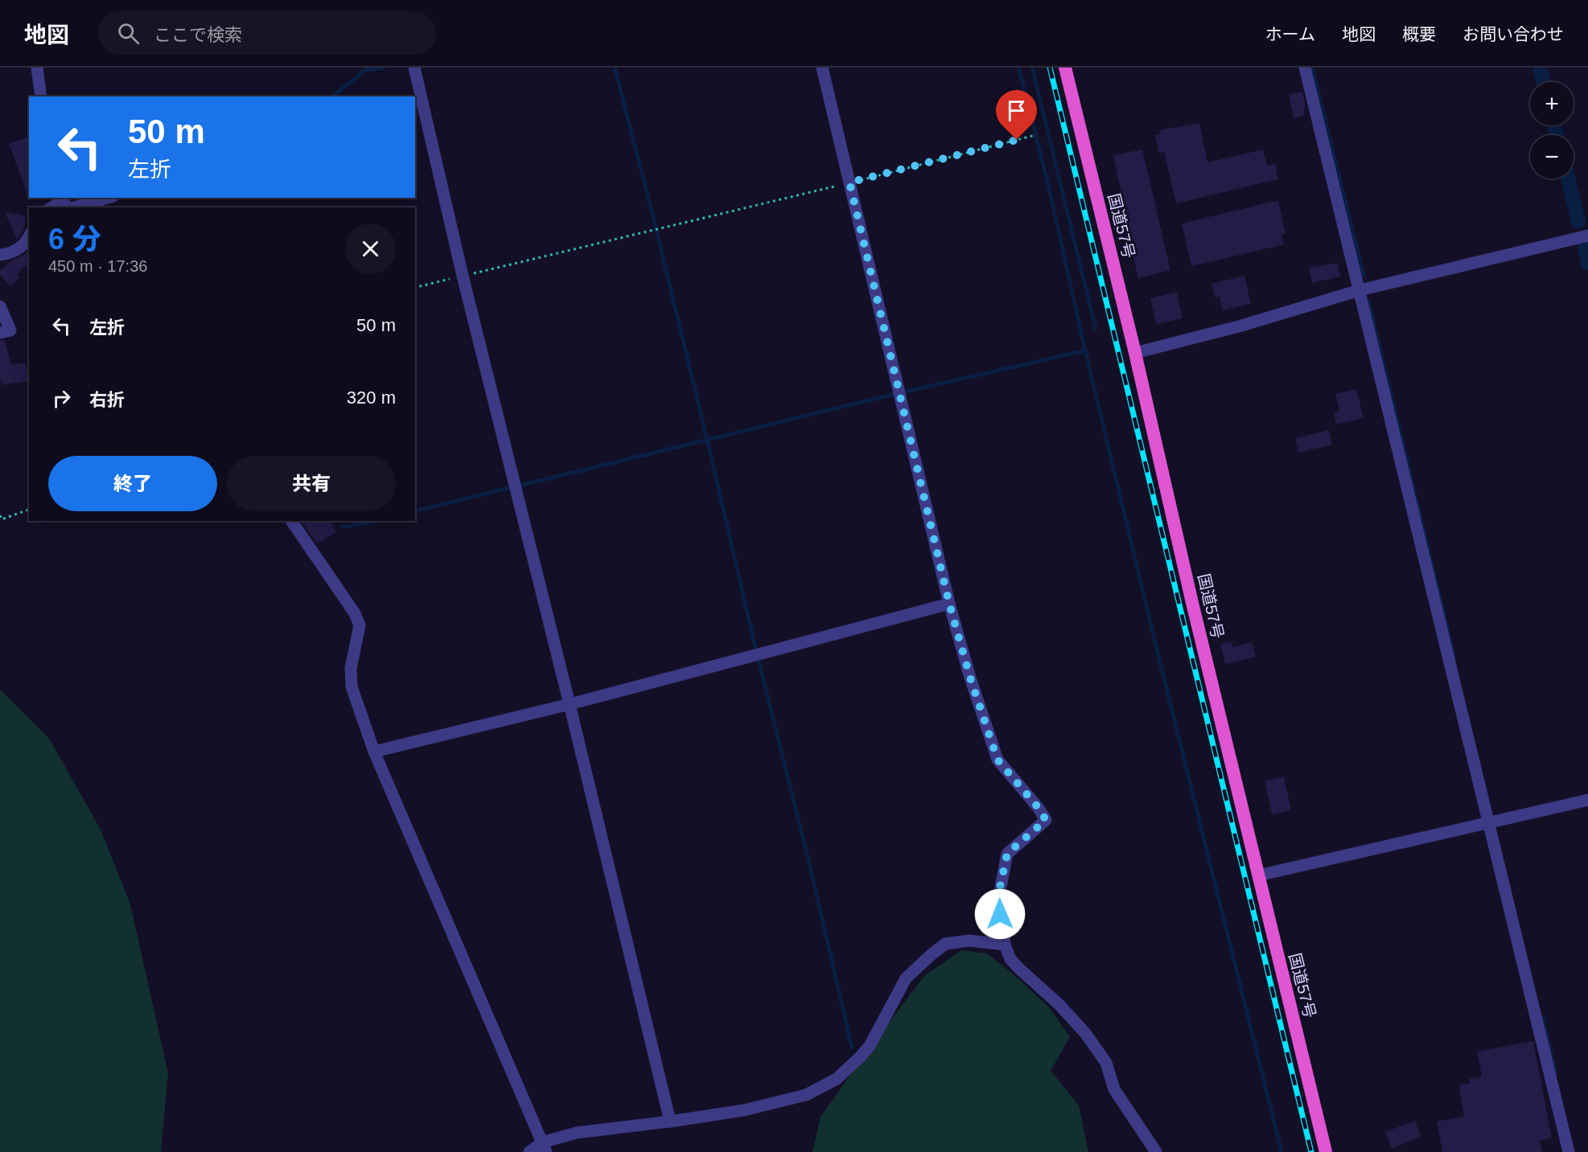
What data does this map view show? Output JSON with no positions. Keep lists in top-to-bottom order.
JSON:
{
  "streets": {
    "highway": ["国道57号"]
  },
  "page": {
    "header": "地図",
    "search": "ここで検索",
    "nav": [
      "ホーム",
      "地図",
      "概要",
      "お問い合わせ"
    ],
    "map_buttons": ["+", "−"],
    "turn": ["50 m", "左折"],
    "heading": ["6 分", "450 m · 17:36"],
    "list": [
      {
        "name": "左折",
        "value": "50 m"
      },
      {
        "name": "右折",
        "value": "320 m"
      }
    ],
    "buttons": ["終了", "共有"]
  }
}
